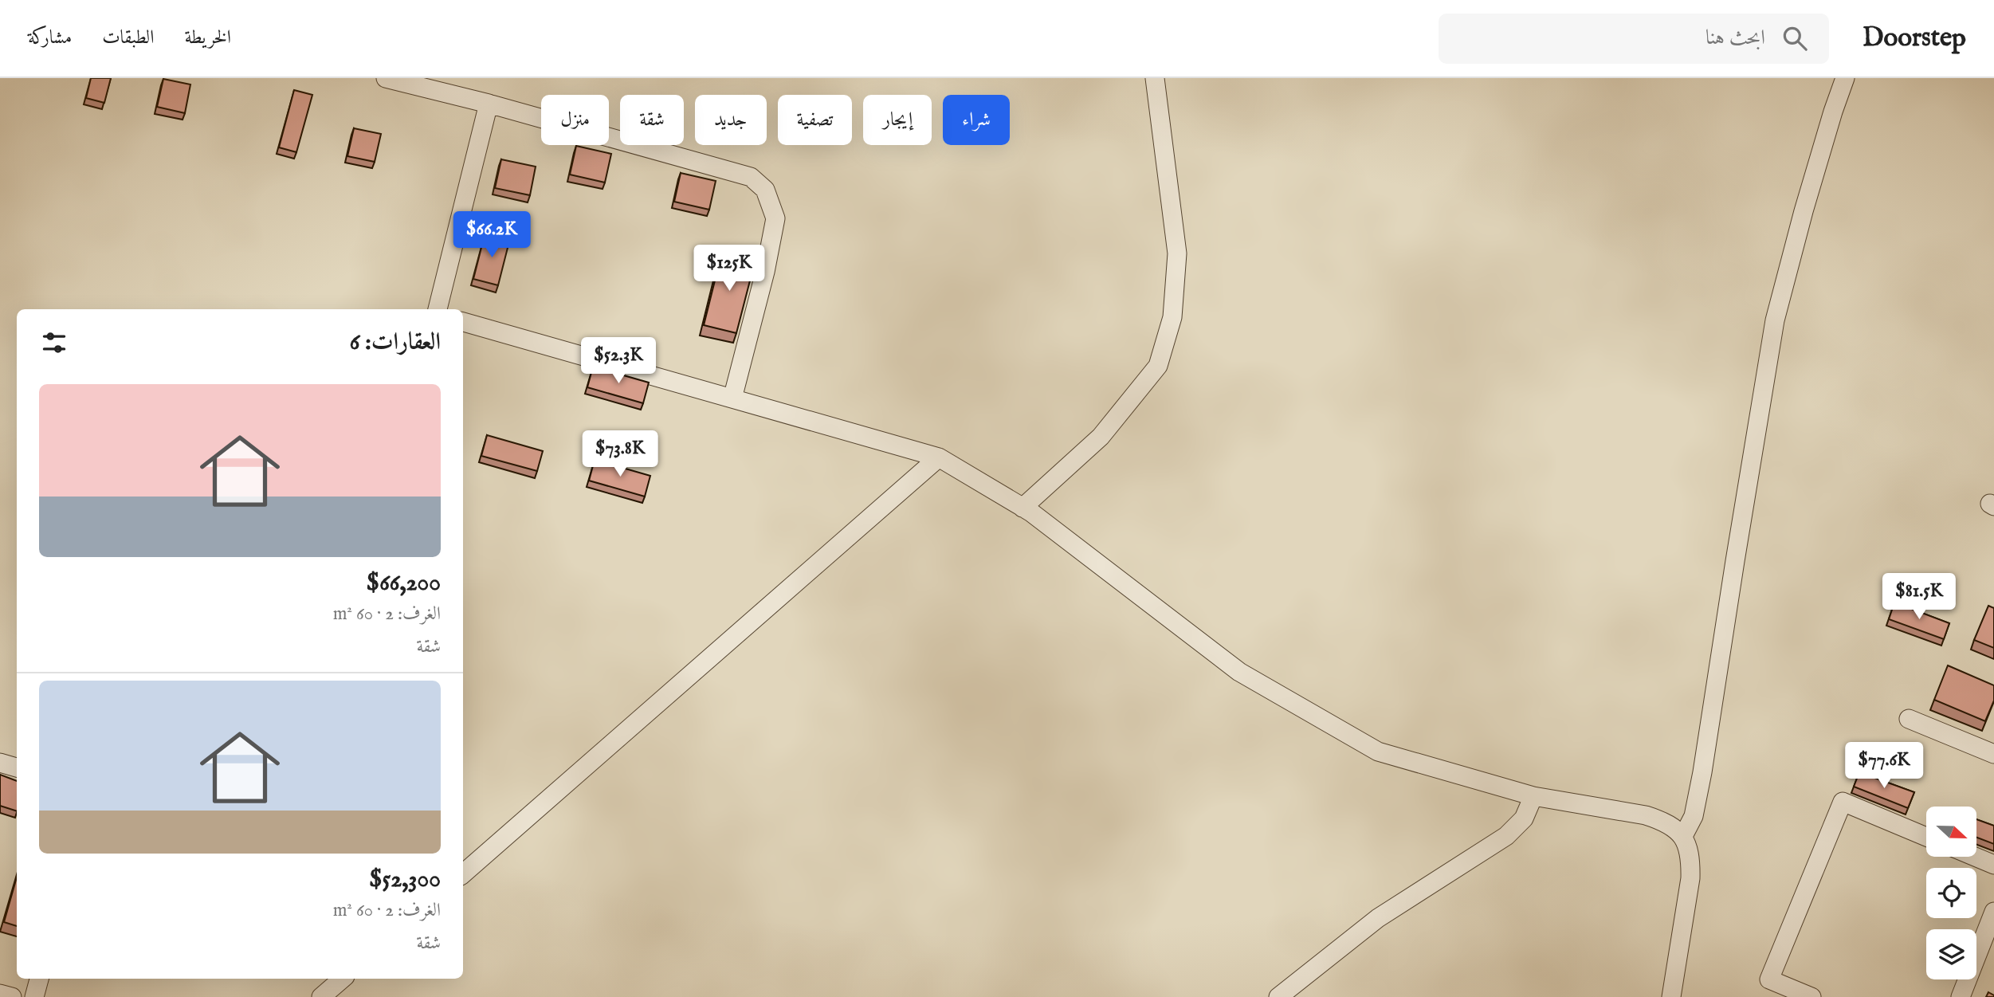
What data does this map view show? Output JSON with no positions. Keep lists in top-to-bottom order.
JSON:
{
  "north": "right",
  "page": {
    "header": "Doorstep",
    "search": "ابحث هنا",
    "nav": ["الخريطة", "الطبقات", "مشاركة"],
    "chip": [
      "شراء",
      "إيجار",
      "تصفية",
      "جديد",
      "شقة",
      "منزل"
    ],
    "price": [
      "$66.2K",
      "$125K",
      "$52.3K",
      "$73.8K",
      "$81.5K",
      "$77.6K"
    ],
    "heading": "العقارات: 6",
    "list": [
      {
        "name": "$66,200",
        "note": "الغرف: 2 · 60 m² · شقة"
      },
      {
        "name": "$52,300",
        "note": "الغرف: 2 · 60 m² · شقة"
      }
    ]
  }
}
